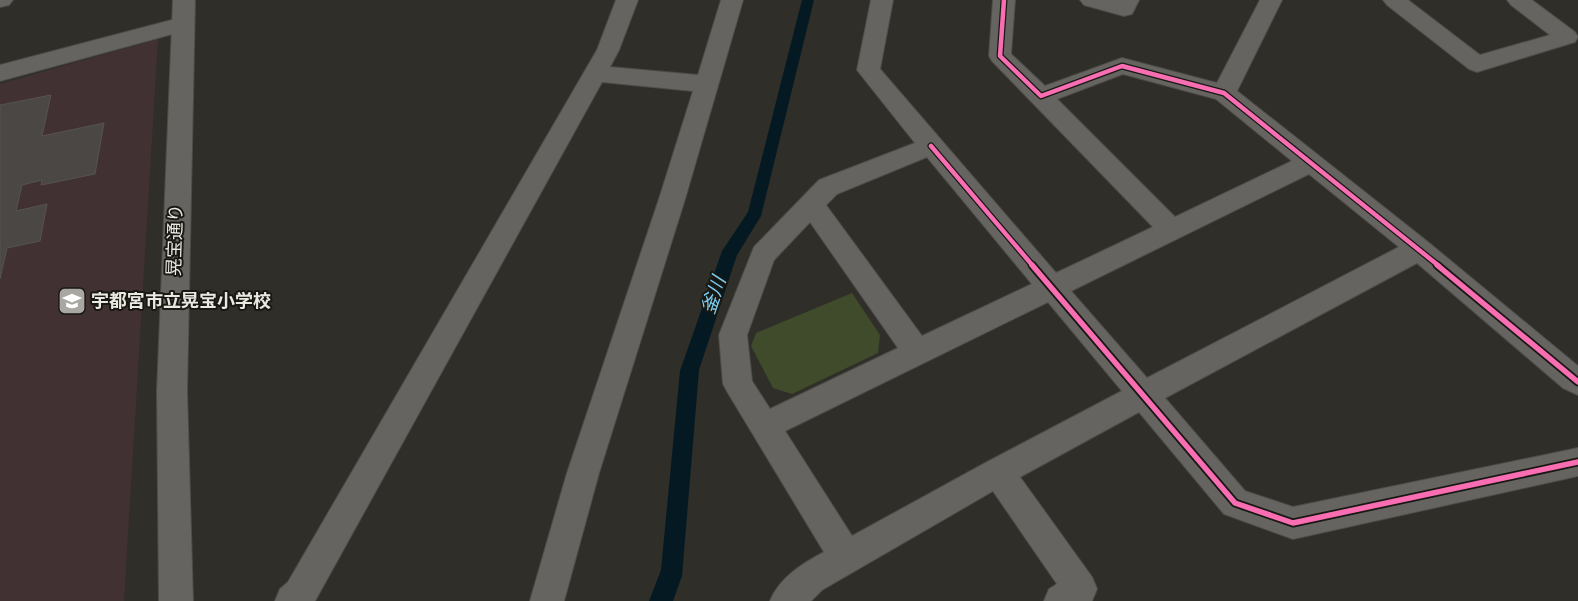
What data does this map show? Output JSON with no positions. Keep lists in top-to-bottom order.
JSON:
{
  "streets": {
    "street": ["晃宝通り"]
  },
  "water": ["釜川"],
  "places": {
    "school or university": ["宇都宮市立晃宝小学校"]
  }
}
